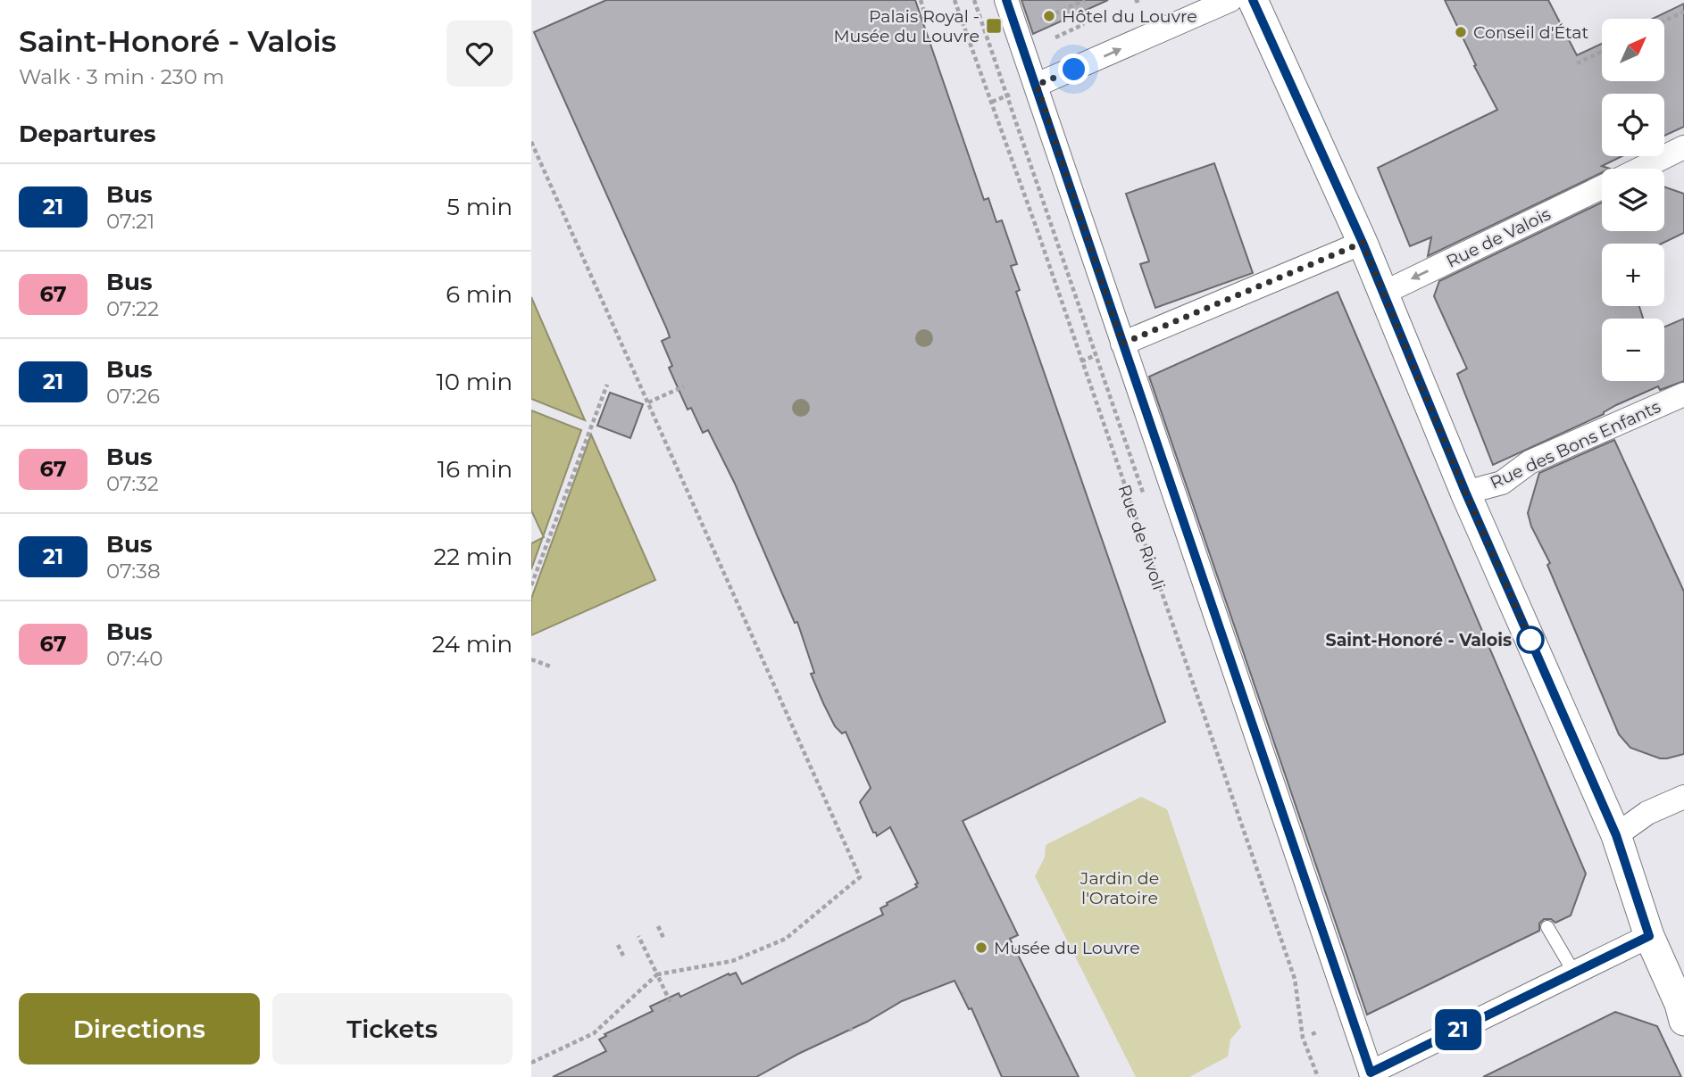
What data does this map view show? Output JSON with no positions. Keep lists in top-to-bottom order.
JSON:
{
  "streets": {
    "street": ["Rue de Valois", "Rue des Bons Enfants"],
    "path": ["Rue de Rivoli"]
  },
  "one_way": ["Rue de Valois"],
  "parks": ["Jardin de l'Oratoire"],
  "places": {
    "other": [
      "Hôtel du Louvre",
      "Conseil d'État",
      "Saint-Honoré - Valois",
      "Musée du Louvre"
    ],
    "transit": ["Palais Royal - Musée du Louvre"]
  },
  "lines": ["bus line 21"],
  "north": "top right",
  "page": {
    "heading": [
      ["Saint-Honoré - Valois", "Walk · 3 min · 230 m"],
      "Departures"
    ],
    "on_map": "21",
    "map_buttons": ["+", "−"],
    "list": [
      {
        "mark": "21",
        "name": "Bus",
        "note": "07:21",
        "value": "5 min"
      },
      {
        "mark": "67",
        "name": "Bus",
        "note": "07:22",
        "value": "6 min"
      },
      {
        "mark": "21",
        "name": "Bus",
        "note": "07:26",
        "value": "10 min"
      },
      {
        "mark": "67",
        "name": "Bus",
        "note": "07:32",
        "value": "16 min"
      },
      {
        "mark": "21",
        "name": "Bus",
        "note": "07:38",
        "value": "22 min"
      },
      {
        "mark": "67",
        "name": "Bus",
        "note": "07:40",
        "value": "24 min"
      }
    ],
    "buttons": ["Directions", "Tickets"]
  }
}
